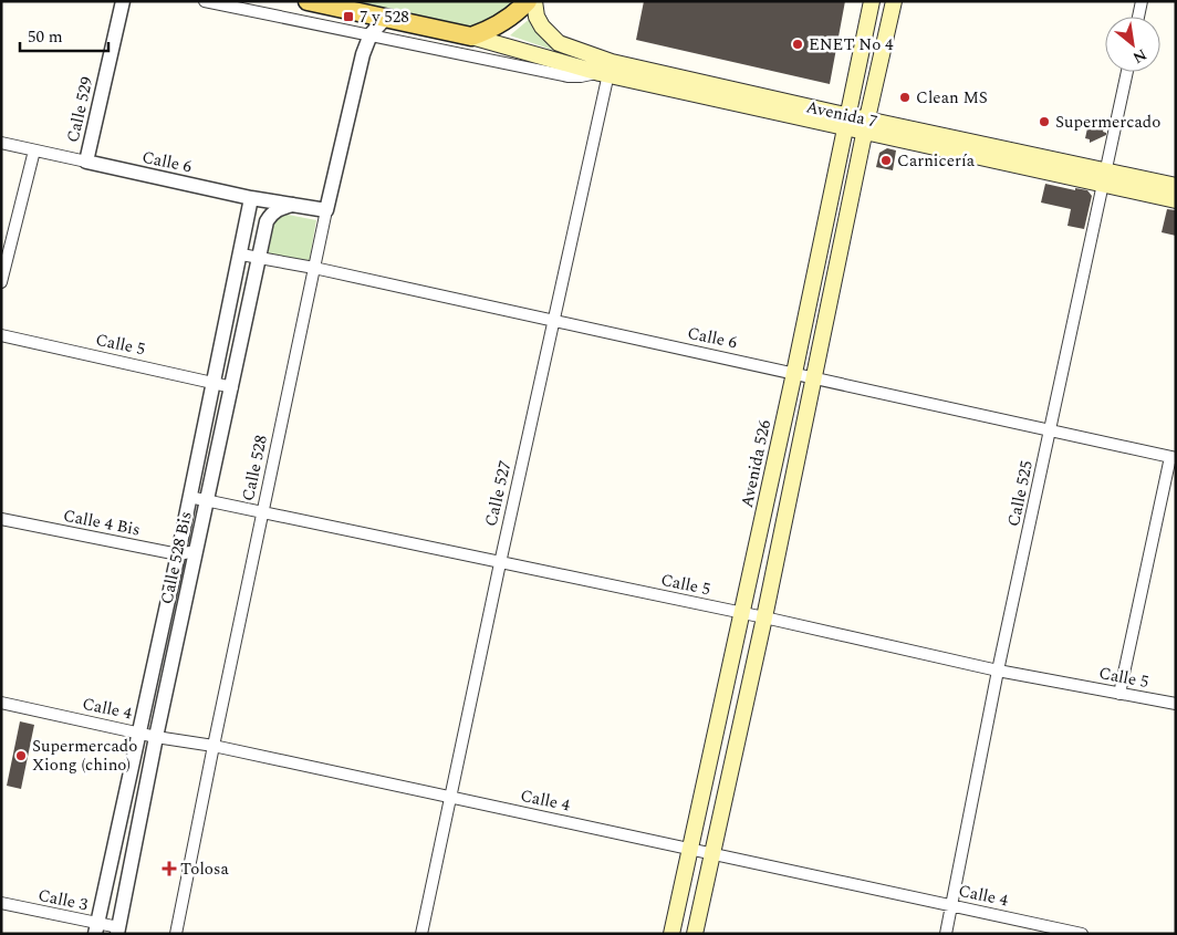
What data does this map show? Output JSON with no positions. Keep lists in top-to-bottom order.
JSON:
{
  "streets": {
    "main road": ["Avenida 7", "Avenida 526"],
    "street": [
      "Calle 529",
      "Calle 6",
      "Calle 5",
      "Calle 528",
      "Calle 527",
      "Calle 525",
      "Calle 4 Bis",
      "Calle 528 Bis",
      "Calle 4",
      "Calle 3"
    ]
  },
  "crossings": [
    ["Calle 529", "Calle 6"],
    ["Avenida 7", "Avenida 526"],
    ["Avenida 7", "Calle 528"],
    ["Avenida 7", "Calle 527"],
    ["Avenida 7", "Calle 525"],
    ["Calle 6", "Avenida 526"],
    ["Calle 6", "Calle 528"],
    ["Calle 6", "Calle 527"],
    ["Calle 6", "Calle 525"],
    ["Calle 6", "Calle 528 Bis"],
    ["Calle 5", "Avenida 526"],
    ["Calle 5", "Calle 528"],
    ["Calle 5", "Calle 527"],
    ["Calle 5", "Calle 525"],
    ["Calle 5", "Calle 528 Bis"],
    ["Avenida 526", "Calle 4"],
    ["Calle 528", "Calle 4"],
    ["Calle 527", "Calle 4"],
    ["Calle 525", "Calle 4"],
    ["Calle 4 Bis", "Calle 528 Bis"],
    ["Calle 528 Bis", "Calle 4"],
    ["Calle 528 Bis", "Calle 3"]
  ],
  "places": {
    "transit": ["7 y 528"],
    "other": [
      "ENET No 4",
      "Clean MS",
      "Supermercado",
      "Carnicería",
      "Supermercado Xiong (chino)"
    ],
    "health": ["Tolosa"]
  },
  "scale_bar": "50 m",
  "north": "bottom right"
}
